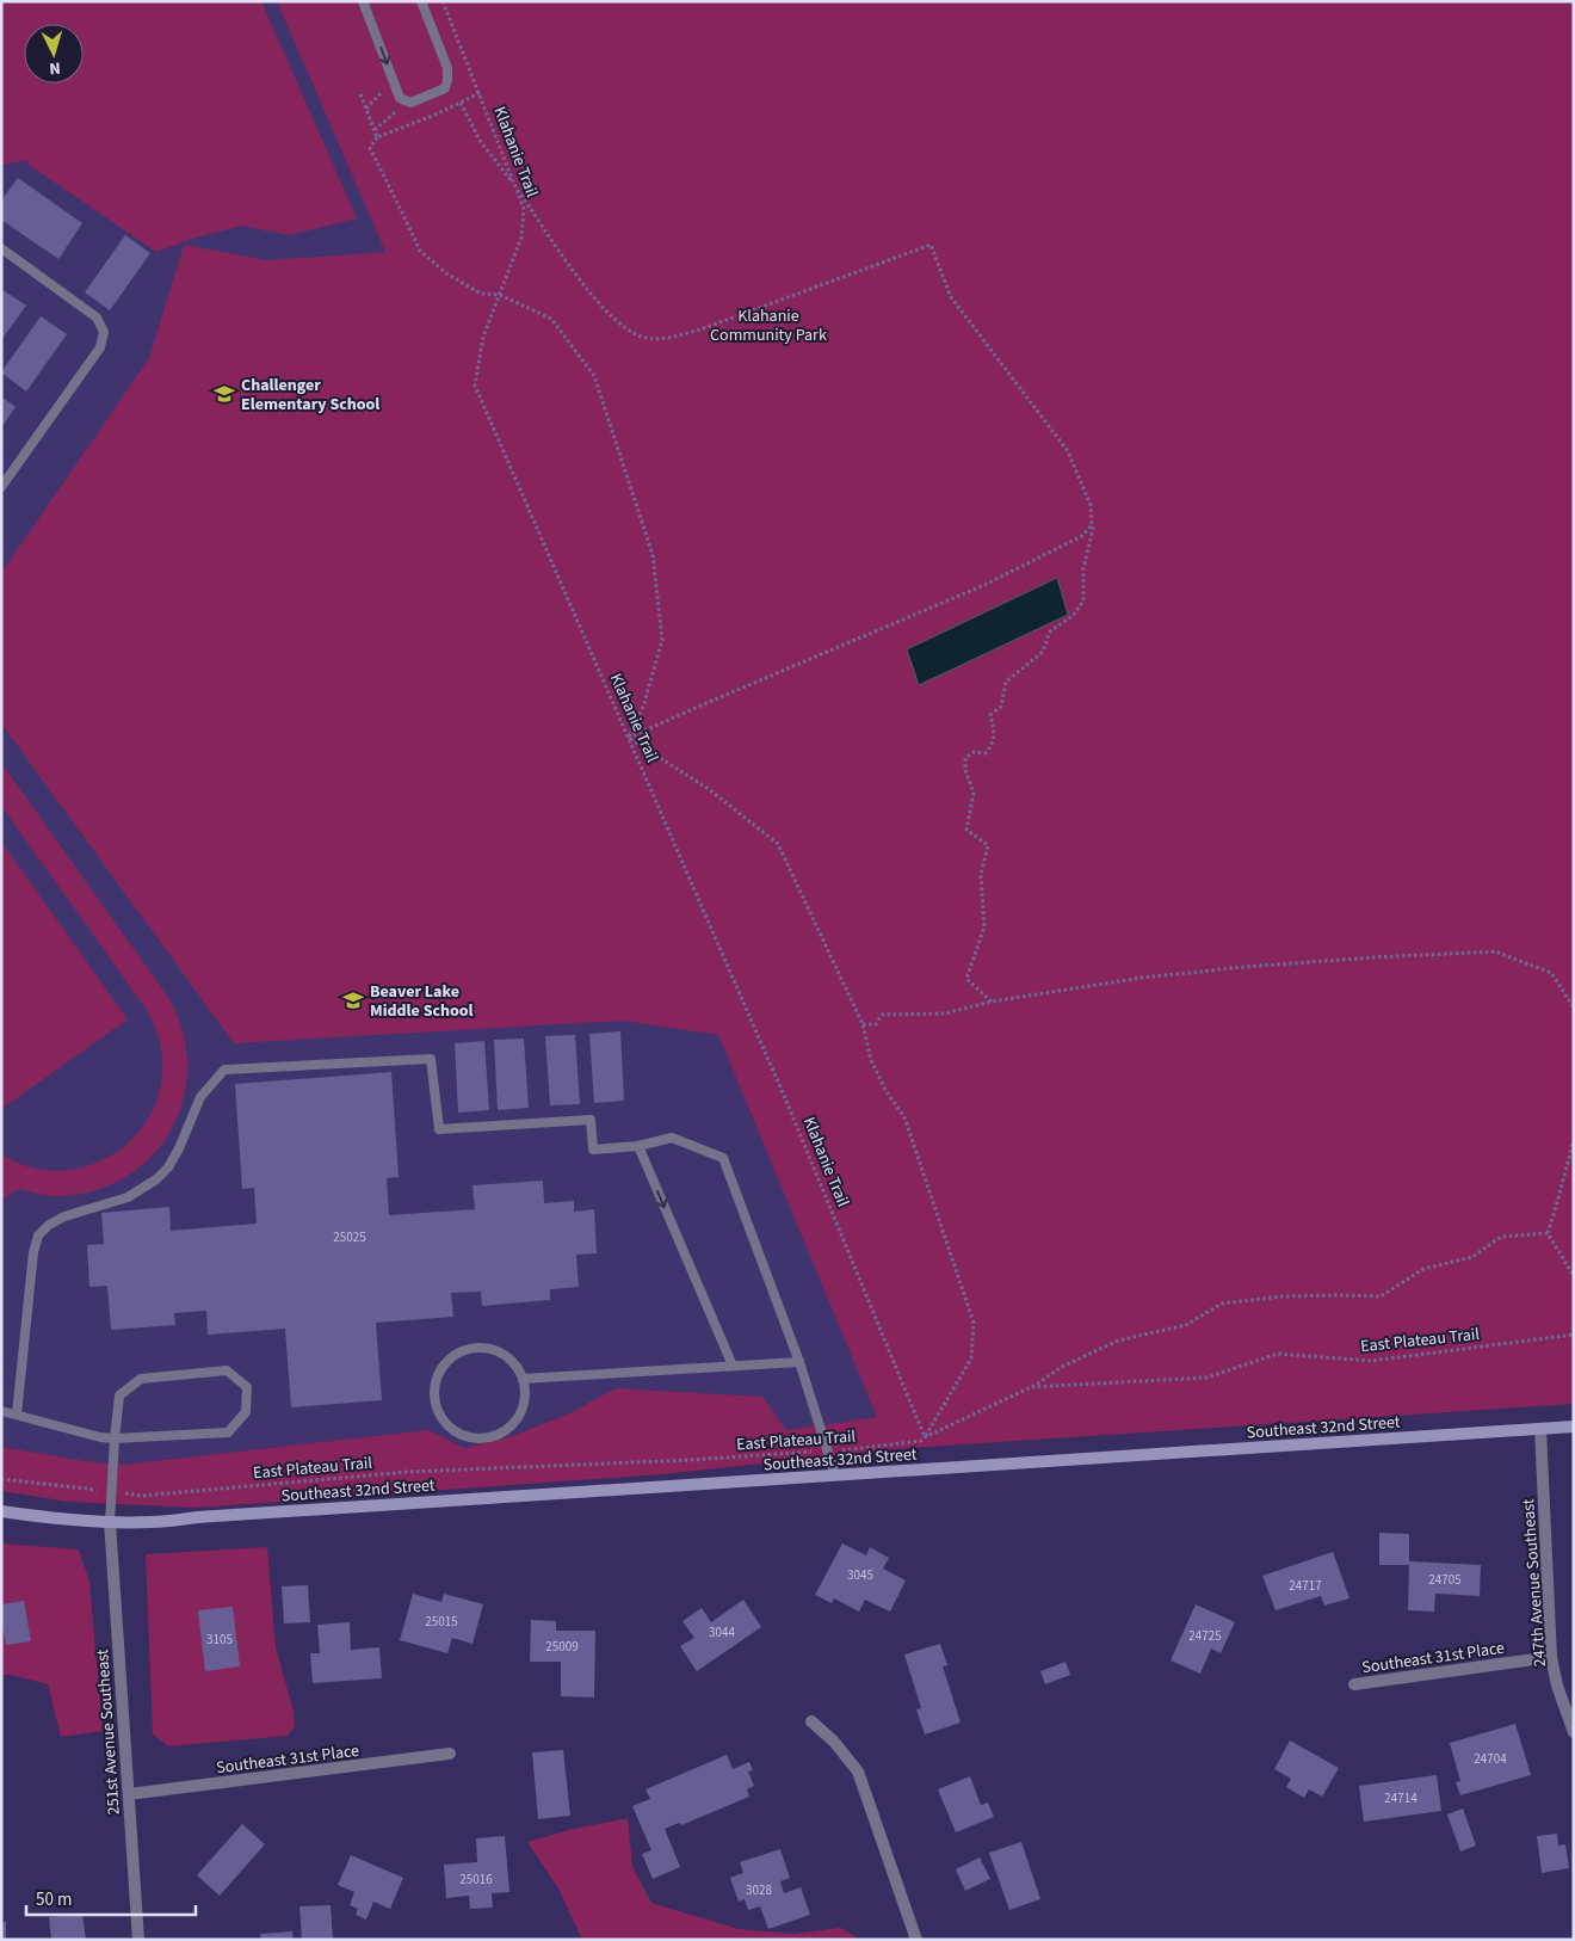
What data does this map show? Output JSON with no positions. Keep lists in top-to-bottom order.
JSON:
{
  "streets": {
    "street": [
      "Southeast 32nd Street",
      "247th Avenue Southeast",
      "Southeast 31st Place",
      "251st Avenue Southeast"
    ],
    "path": ["Klahanie Trail", "East Plateau Trail"]
  },
  "crossings": [
    ["Klahanie Trail", "East Plateau Trail"],
    ["Southeast 32nd Street", "247th Avenue Southeast"],
    ["Southeast 32nd Street", "251st Avenue Southeast"],
    ["247th Avenue Southeast", "Southeast 31st Place"],
    ["Southeast 31st Place", "251st Avenue Southeast"]
  ],
  "parks": ["Klahanie Community Park"],
  "places": {
    "school or university": ["Challenger Elementary School", "Beaver Lake Middle School"]
  },
  "house_numbers": [
    "25025",
    "3045",
    "24705",
    "24717",
    "25015",
    "3044",
    "24725",
    "3105",
    "25009",
    "24704",
    "24714",
    "25016",
    "3028"
  ],
  "scale_bar": "50 m",
  "north": "bottom"
}
